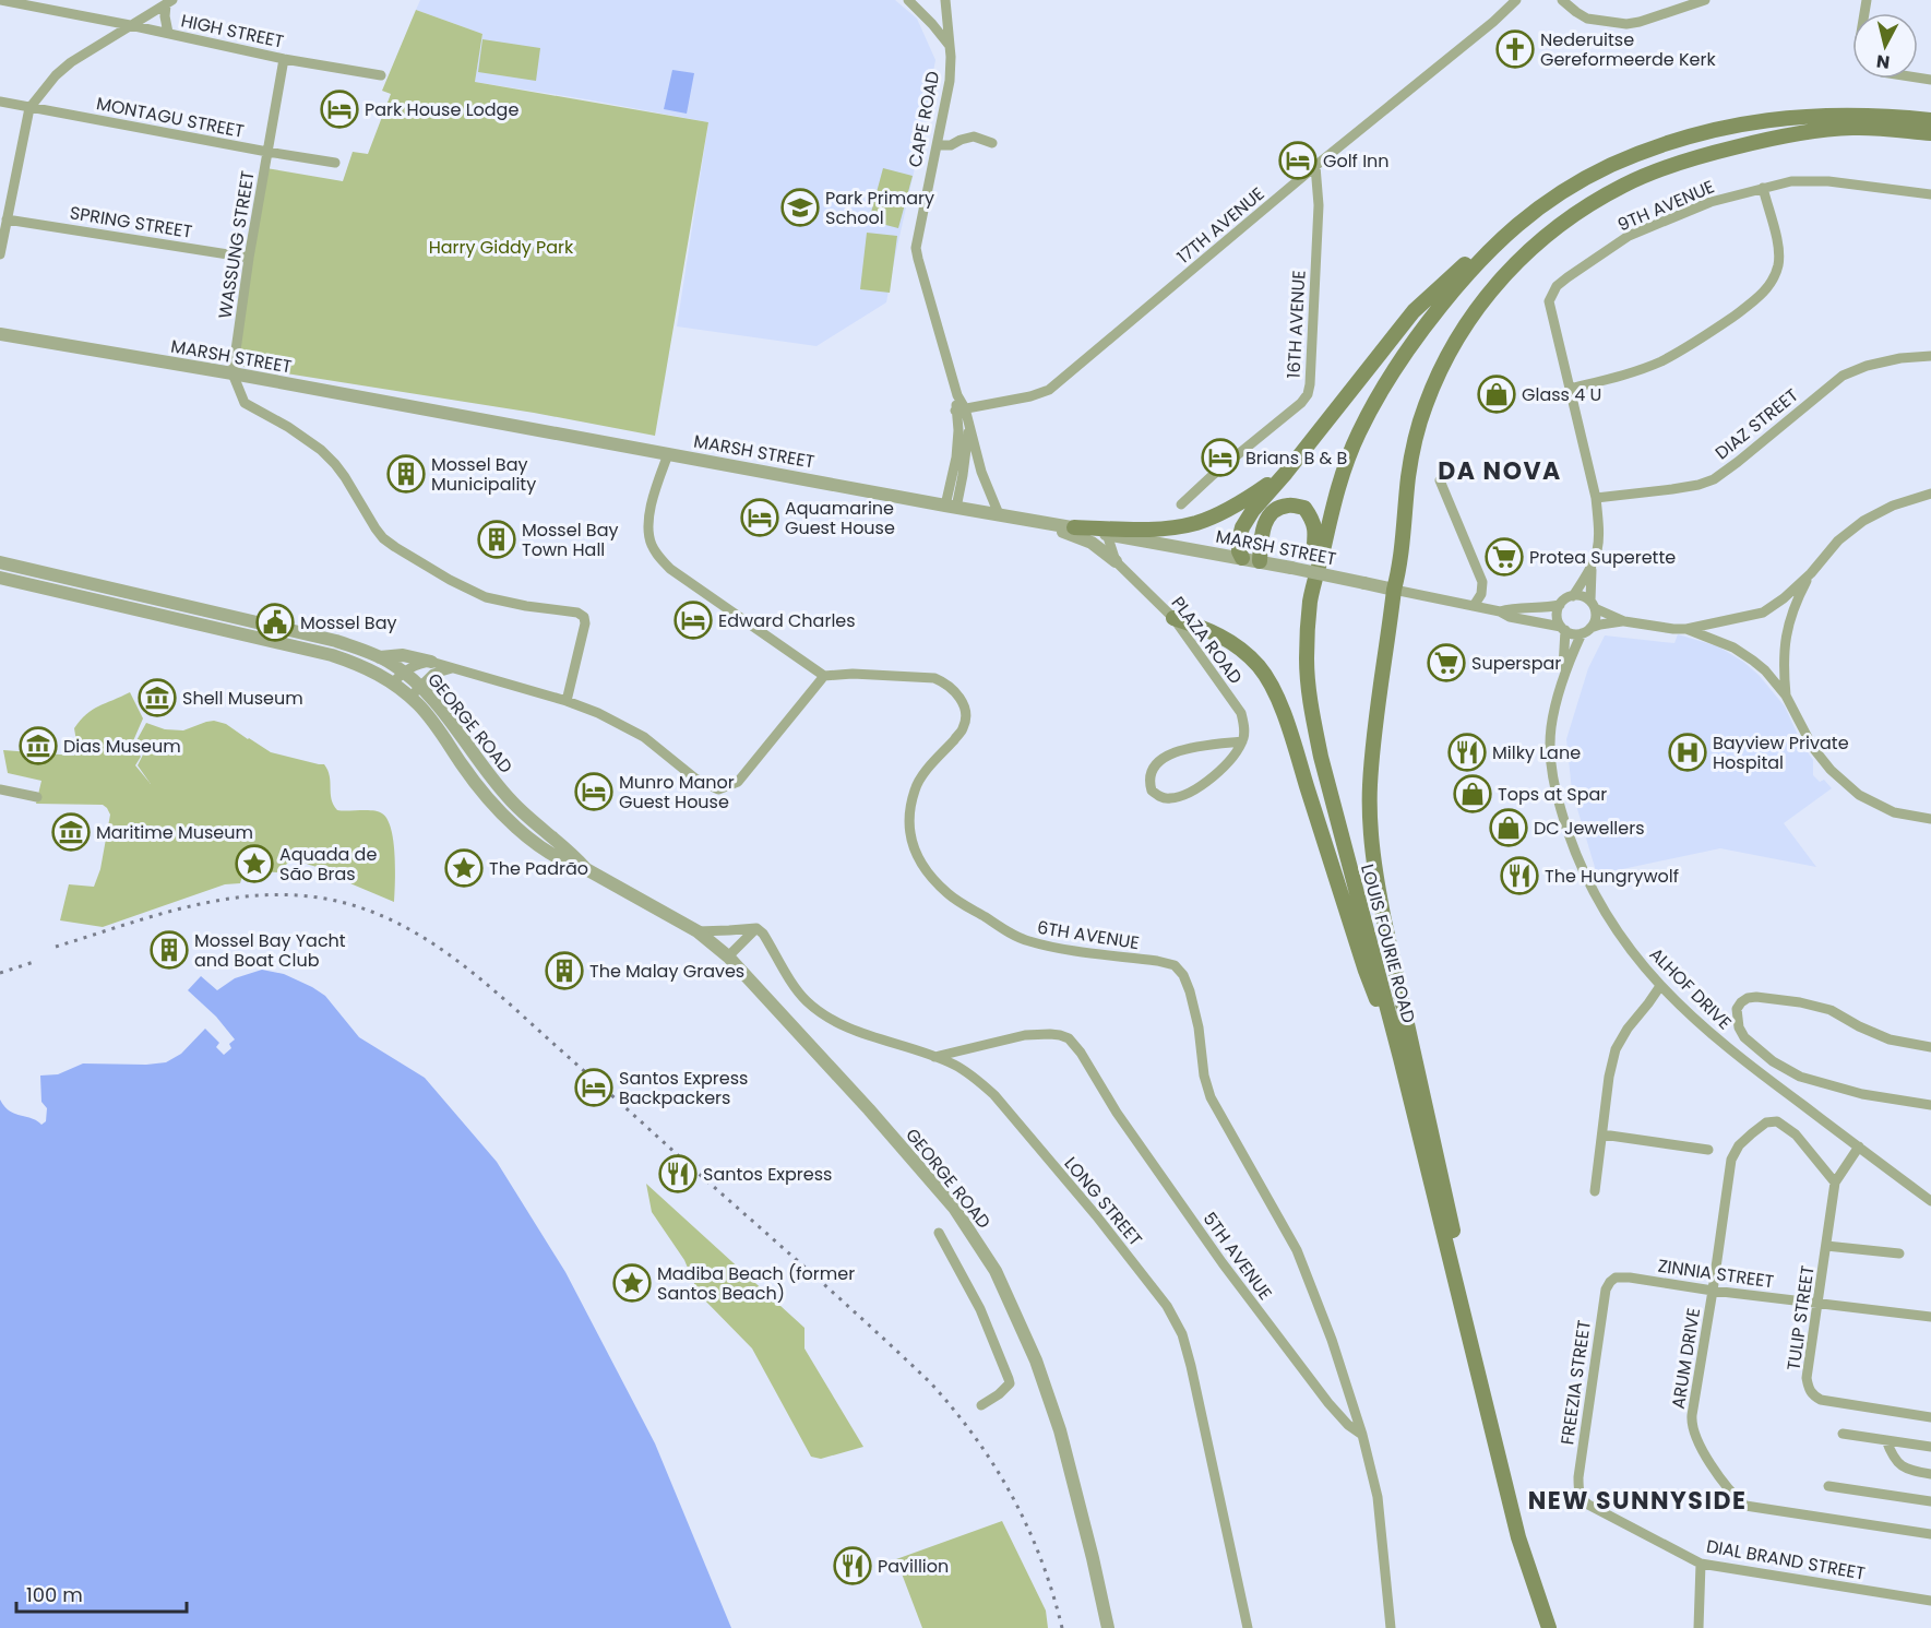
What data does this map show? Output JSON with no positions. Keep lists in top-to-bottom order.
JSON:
{
  "streets": {
    "main road": ["LOUIS FOURIE ROAD"],
    "street": [
      "HIGH STREET",
      "MONTAGU STREET",
      "CAPE ROAD",
      "9TH AVENUE",
      "SPRING STREET",
      "17TH AVENUE",
      "WASSUNG STREET",
      "16TH AVENUE",
      "MARSH STREET",
      "DIAZ STREET",
      "PLAZA ROAD",
      "GEORGE ROAD",
      "6TH AVENUE",
      "ALHOF DRIVE",
      "LONG STREET",
      "5TH AVENUE",
      "ZINNIA STREET",
      "TULIP STREET",
      "ARUM DRIVE",
      "FREEZIA STREET",
      "DIAL BRAND STREET"
    ]
  },
  "crossings": [
    ["HIGH STREET", "WASSUNG STREET"],
    ["MONTAGU STREET", "WASSUNG STREET"],
    ["CAPE ROAD", "17TH AVENUE"],
    ["CAPE ROAD", "MARSH STREET"],
    ["9TH AVENUE", "MARSH STREET"],
    ["9TH AVENUE", "DIAZ STREET"],
    ["9TH AVENUE", "ALHOF DRIVE"],
    ["SPRING STREET", "WASSUNG STREET"],
    ["17TH AVENUE", "16TH AVENUE"],
    ["WASSUNG STREET", "MARSH STREET"],
    ["MARSH STREET", "PLAZA ROAD"],
    ["MARSH STREET", "ALHOF DRIVE"],
    ["6TH AVENUE", "5TH AVENUE"],
    ["ALHOF DRIVE", "TULIP STREET"],
    ["LONG STREET", "5TH AVENUE"],
    ["ZINNIA STREET", "TULIP STREET"],
    ["ZINNIA STREET", "ARUM DRIVE"],
    ["ZINNIA STREET", "FREEZIA STREET"],
    ["TULIP STREET", "ARUM DRIVE"],
    ["FREEZIA STREET", "DIAL BRAND STREET"]
  ],
  "districts": ["DA NOVA", "NEW SUNNYSIDE"],
  "parks": ["Harry Giddy Park"],
  "places": {
    "church": ["Nederuitse Gereformeerde Kerk"],
    "hotel": [
      "Park House Lodge",
      "Golf Inn",
      "Brians B & B",
      "Aquamarine Guest House",
      "Edward Charles",
      "Munro Manor Guest House",
      "Santos Express Backpackers"
    ],
    "school or university": ["Park Primary School"],
    "shop": ["Glass 4 U", "Tops at Spar", "DC Jewellers"],
    "building": [
      "Mossel Bay Municipality",
      "Mossel Bay Town Hall",
      "Mossel Bay Yacht and Boat Club",
      "The Malay Graves"
    ],
    "supermarket": ["Protea Superette", "Superspar"],
    "public building": ["Mossel Bay"],
    "museum": ["Shell Museum", "Dias Museum", "Maritime Museum"],
    "restaurant": [
      "Milky Lane",
      "The Hungrywolf",
      "Santos Express",
      "Pavillion"
    ],
    "hospital": ["Bayview Private Hospital"],
    "place": ["Aquada de São Bras", "The Padrão", "Madiba Beach (former Santos Beach)"]
  },
  "scale_bar": "100 m",
  "north": "bottom"
}
